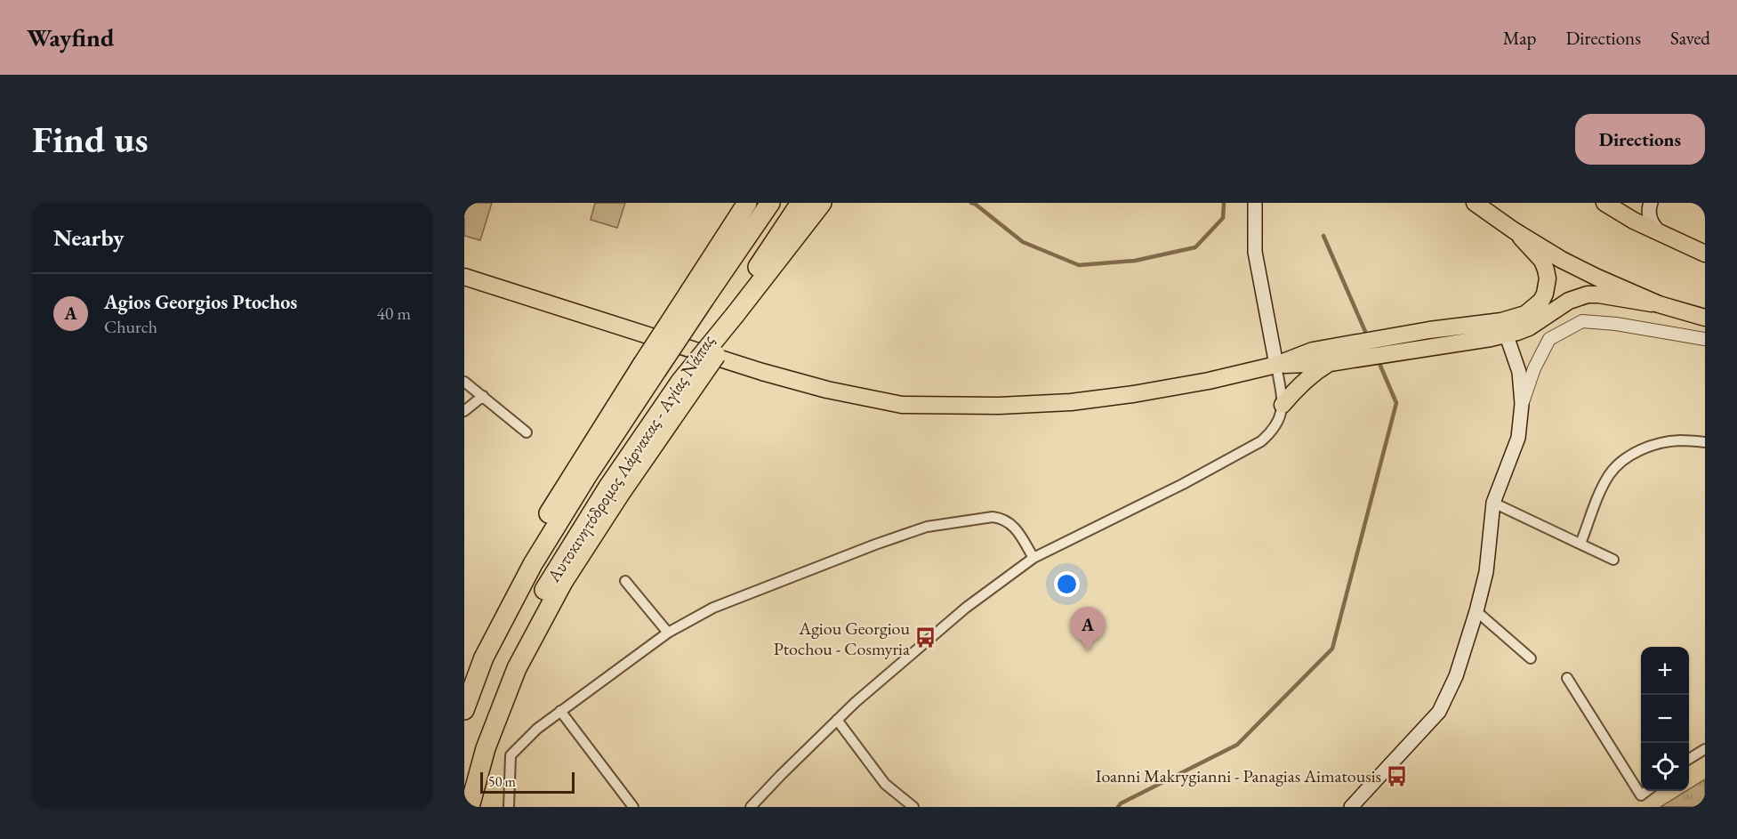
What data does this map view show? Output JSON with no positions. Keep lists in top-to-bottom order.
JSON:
{
  "streets": {
    "highway": ["Αυτοκινητόδρομος Λάρνακας - Αγίας Νάπας"]
  },
  "places": {
    "bus stop": ["Agiou Georgiou Ptochou - Cosmyria", "Ioanni Makrygianni - Panagias Aimatousis"]
  },
  "scale_bar": "50 m",
  "page": {
    "header": "Wayfind",
    "nav": ["Map", "Directions", "Saved"],
    "buttons": "Directions",
    "title": "Find us",
    "heading": "Nearby",
    "list": [
      {
        "mark": "A",
        "name": "Agios Georgios Ptochos",
        "note": "Church",
        "value": "40 m"
      }
    ],
    "pins": "A",
    "map_buttons": ["+", "−"],
    "scale": "50 m"
  }
}
